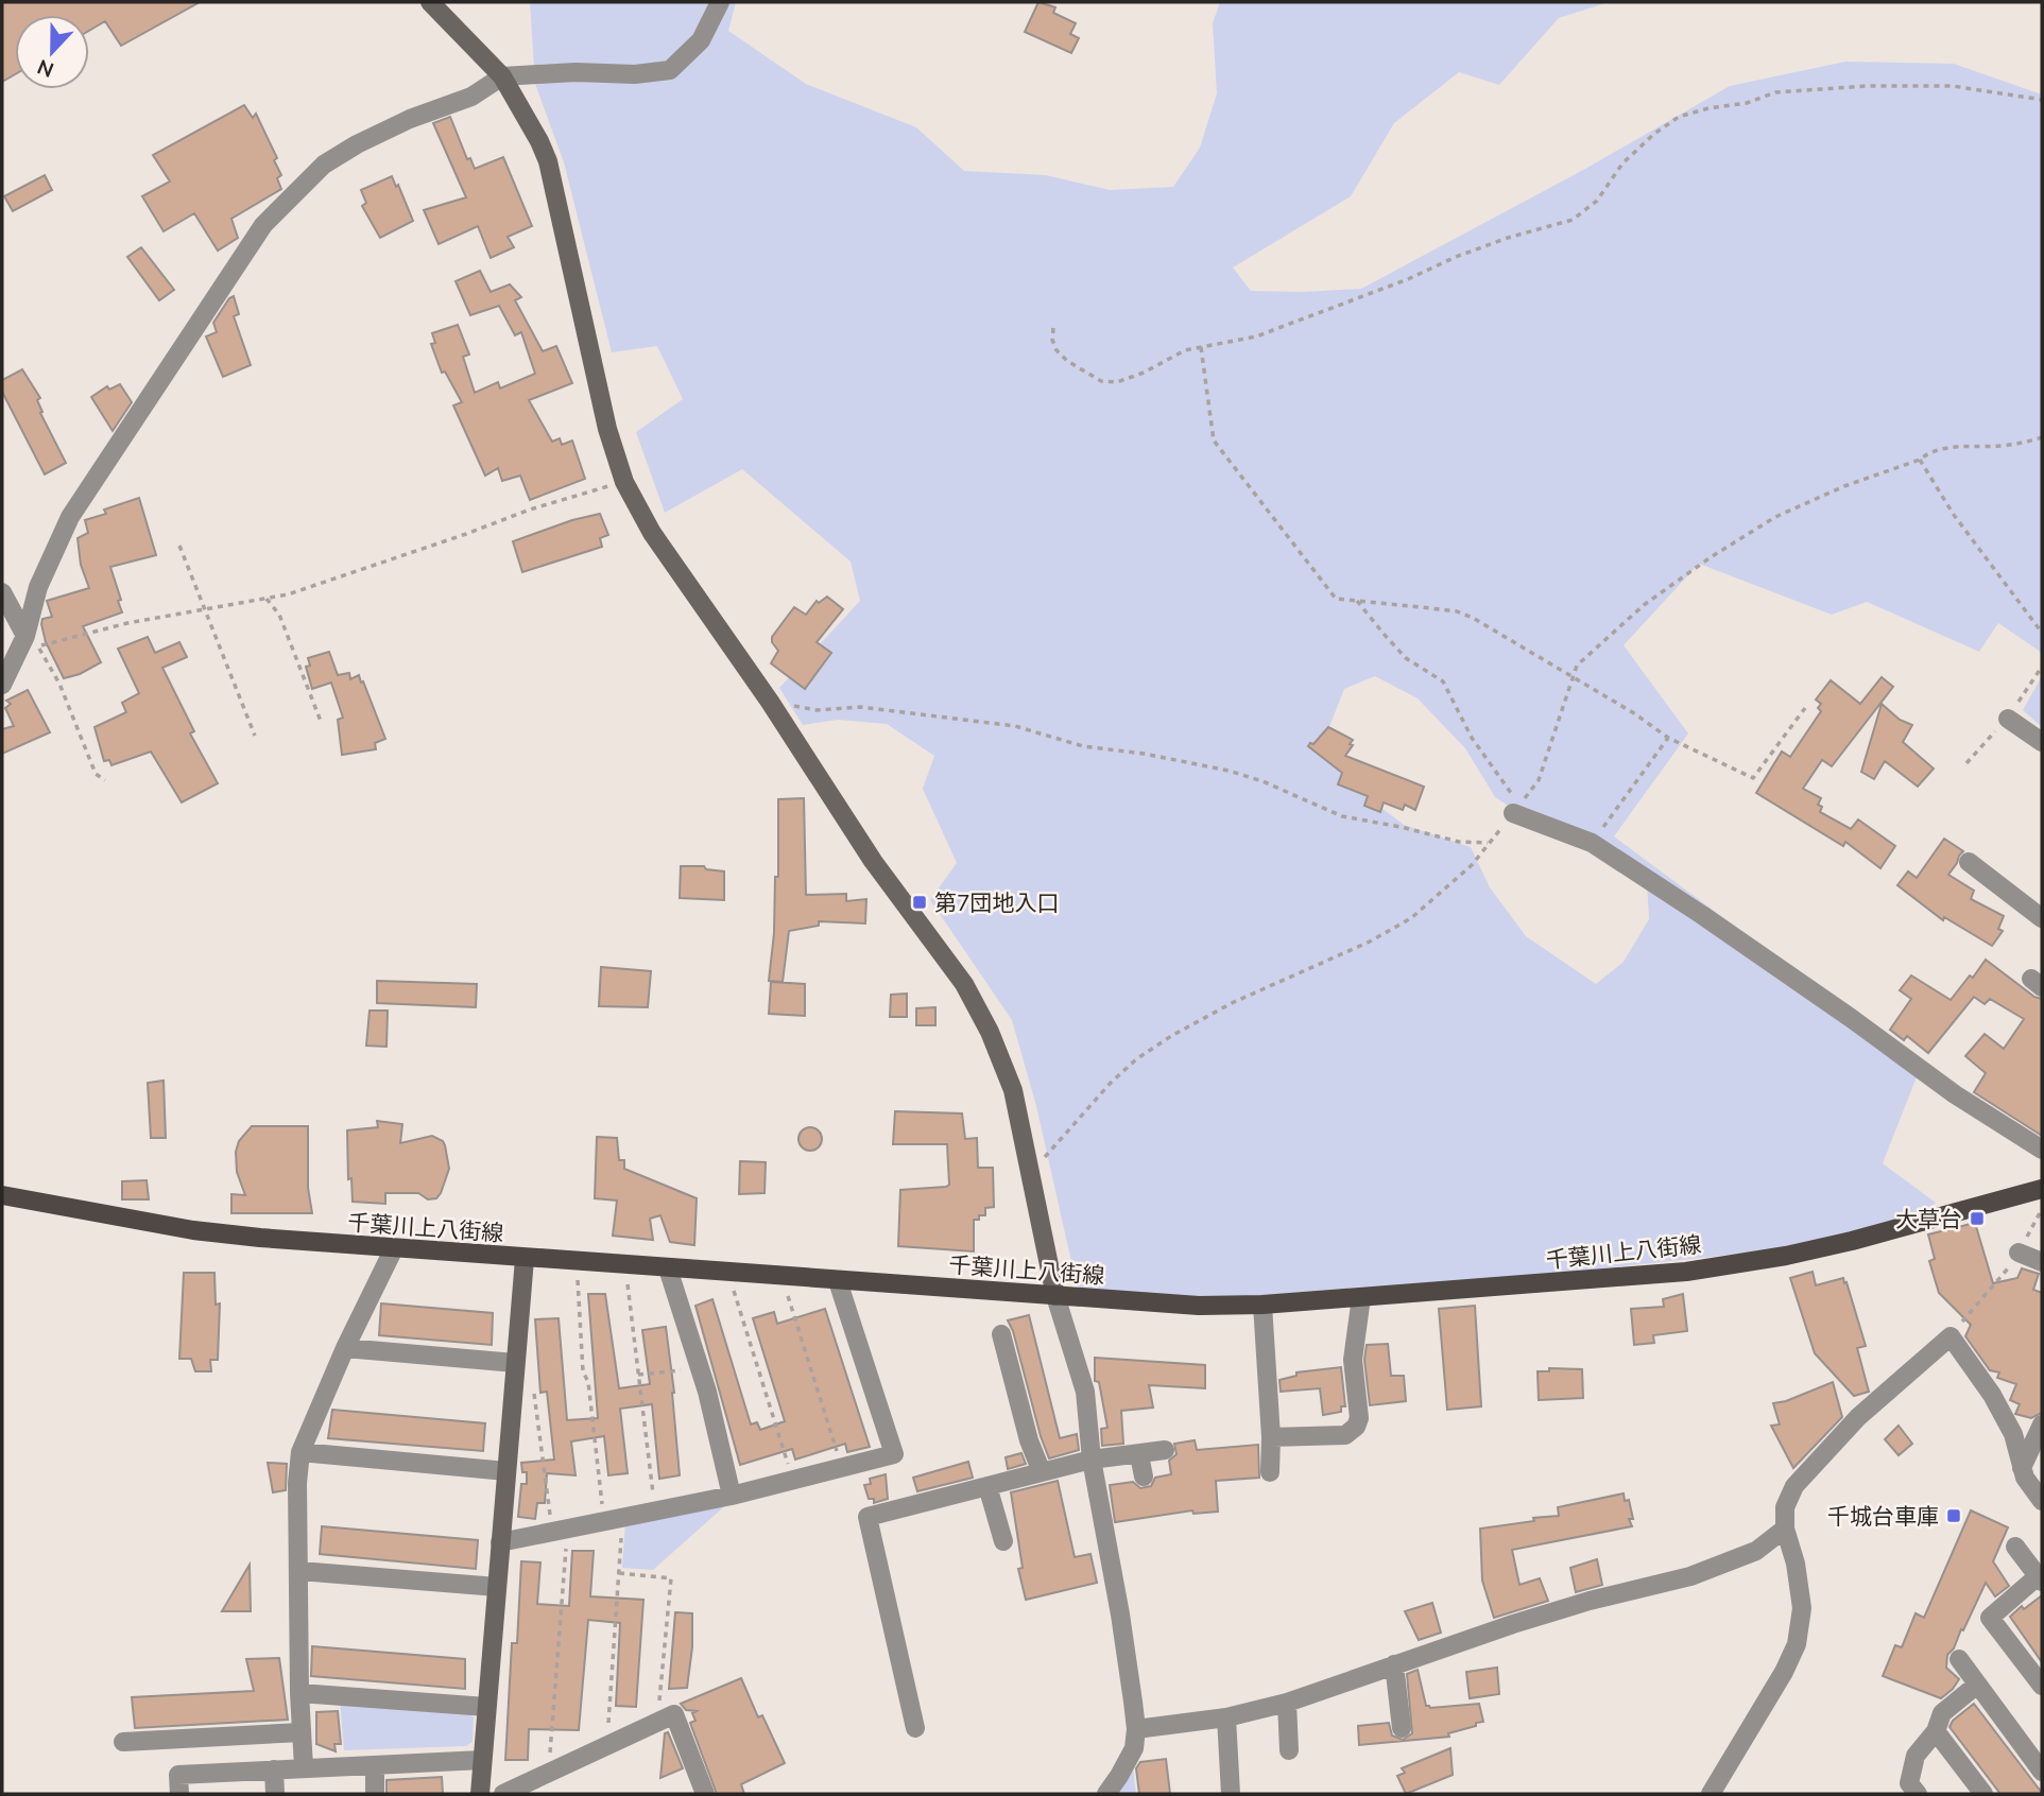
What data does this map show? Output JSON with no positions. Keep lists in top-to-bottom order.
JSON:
{
  "streets": {
    "main road": ["千葉川上八街線"]
  },
  "places": {
    "transit": ["第7団地入口", "大草台", "千城台車庫"]
  },
  "north": "bottom"
}
